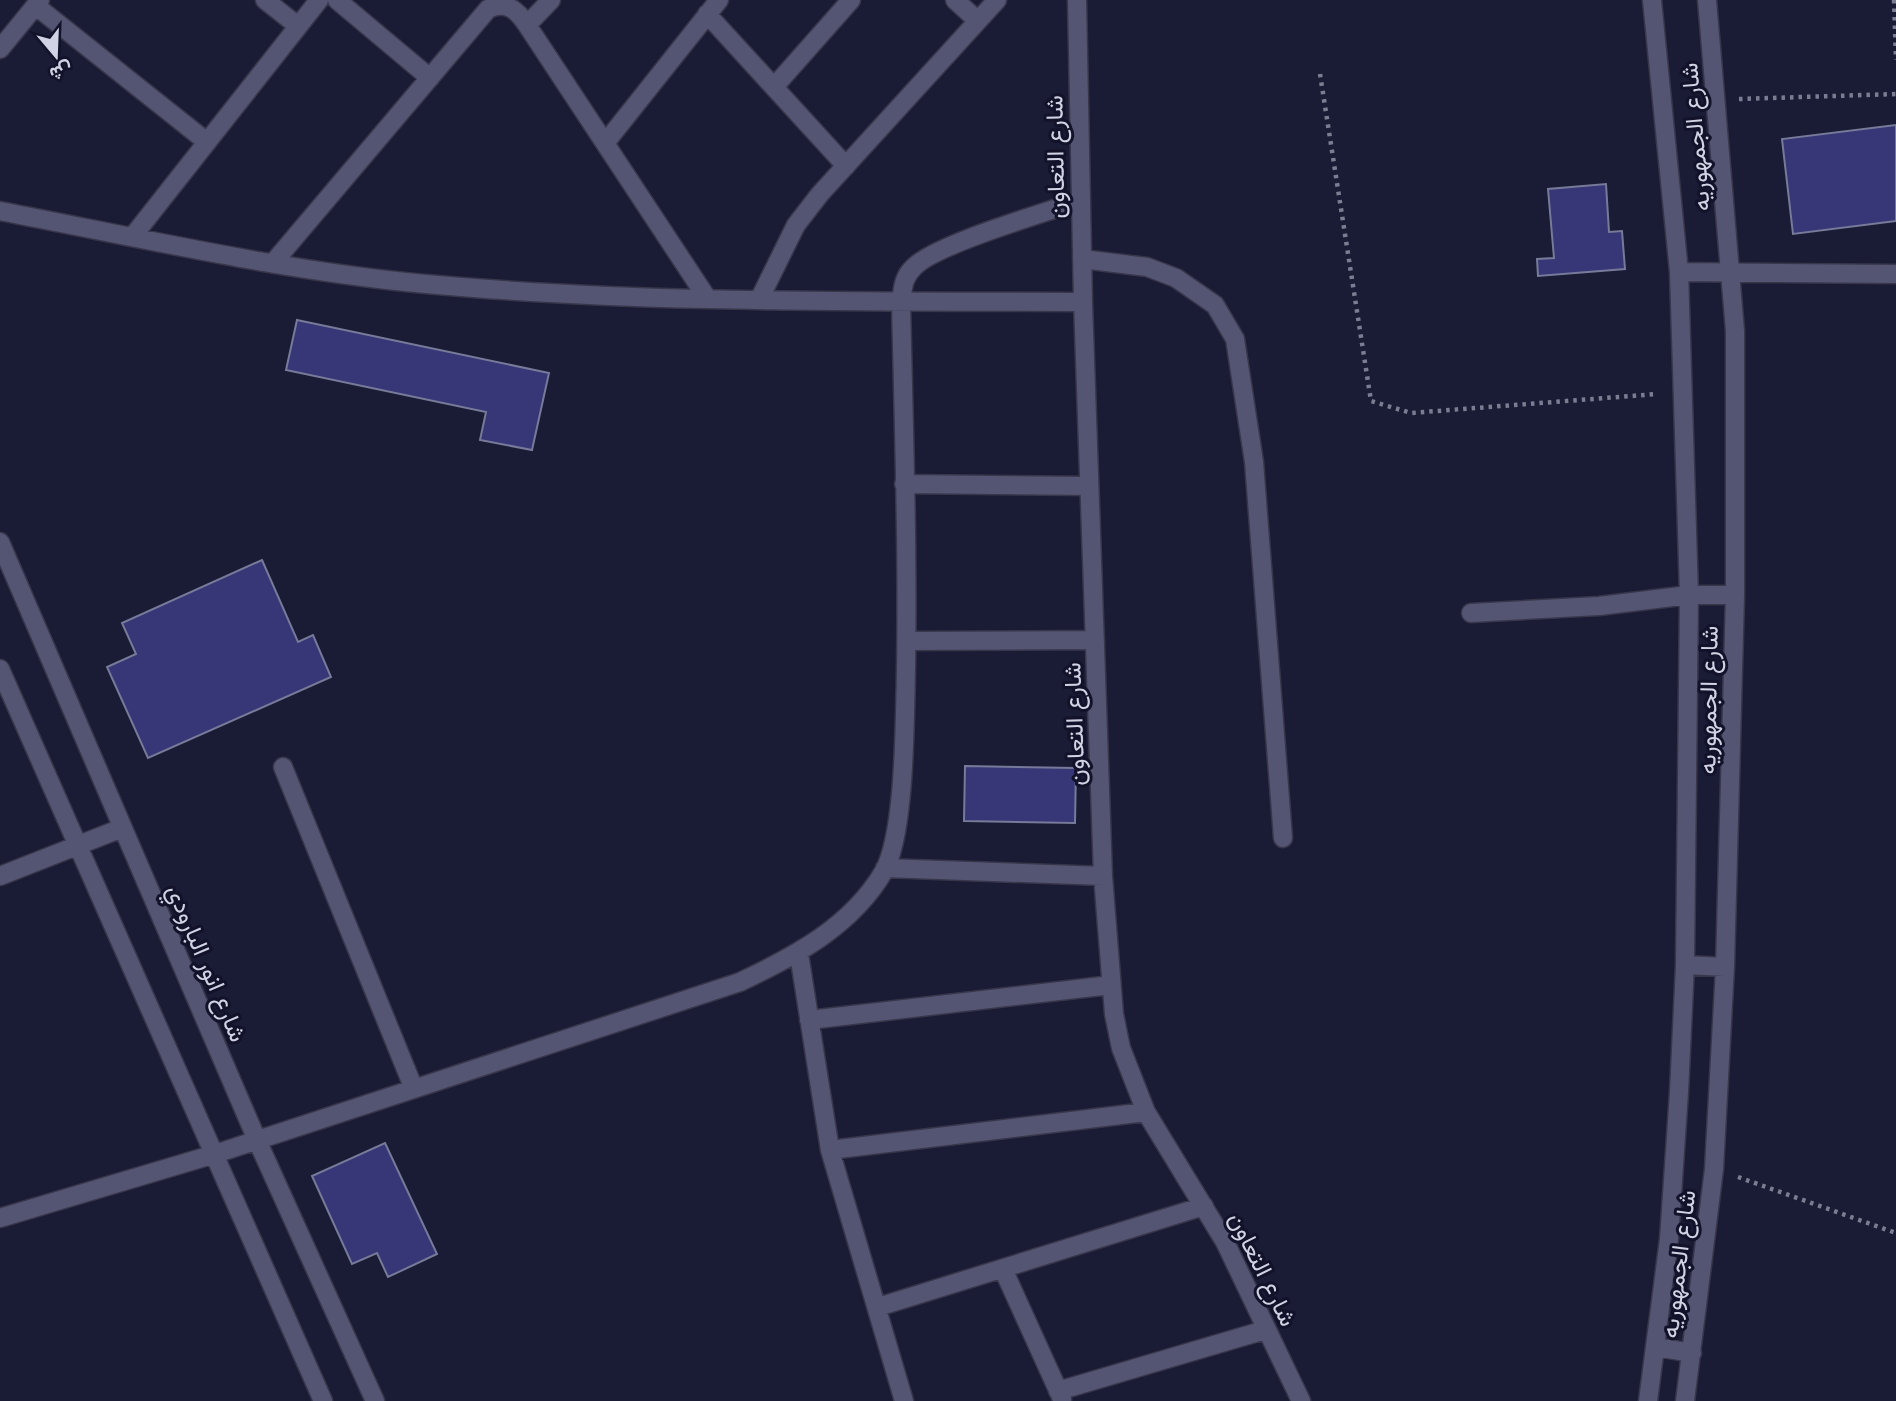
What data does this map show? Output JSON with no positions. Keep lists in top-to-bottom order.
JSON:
{
  "streets": {
    "street": ["شارع الجمهوريه", "شارع التعاون", "شارع انور البارودي"]
  },
  "north": "bottom"
}
